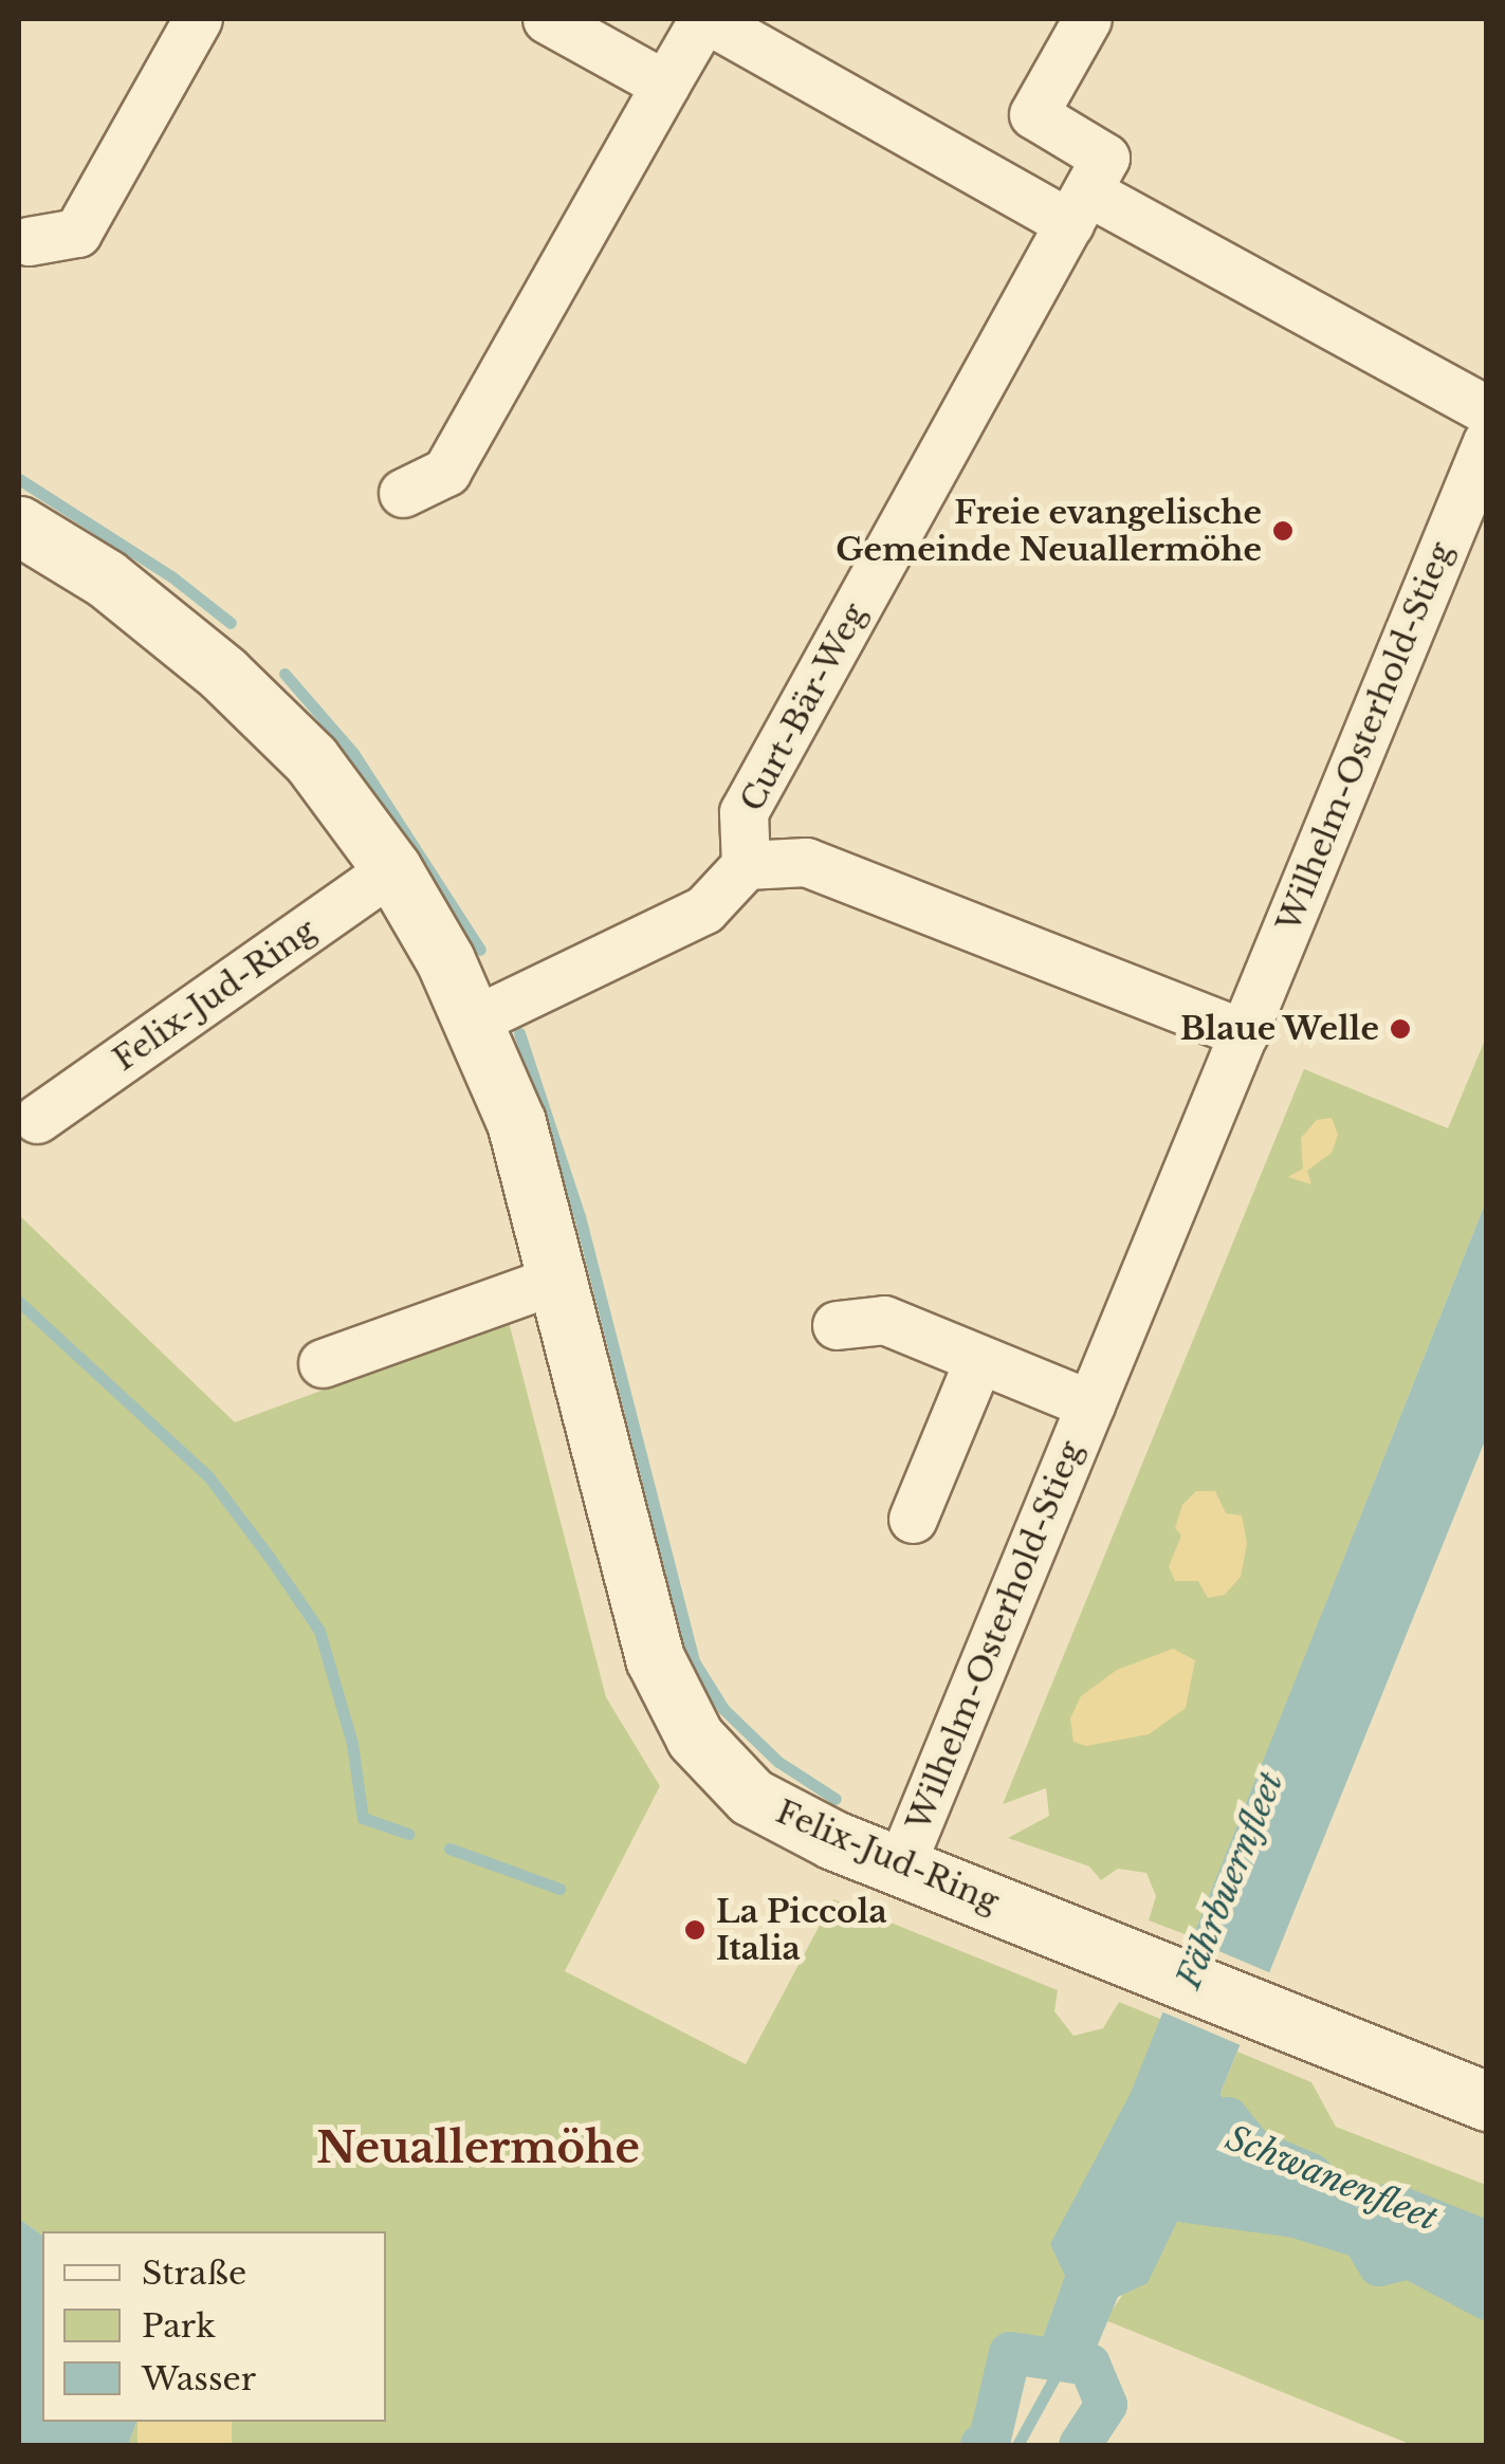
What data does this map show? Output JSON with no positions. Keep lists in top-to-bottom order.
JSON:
{
  "streets": {
    "street": ["Curt-Bär-Weg", "Wilhelm-Osterhold-Stieg", "Felix-Jud-Ring"]
  },
  "crossings": [
    ["Wilhelm-Osterhold-Stieg", "Felix-Jud-Ring"]
  ],
  "districts": ["Neuallermöhe"],
  "water": ["Fährbuernfleet", "Schwanenfleet"],
  "places": ["Freie evangelische Gemeinde Neuallermöhe", "Blaue Welle", "La Piccola Italia"],
  "legend": ["Straße", "Park", "Wasser"]
}
